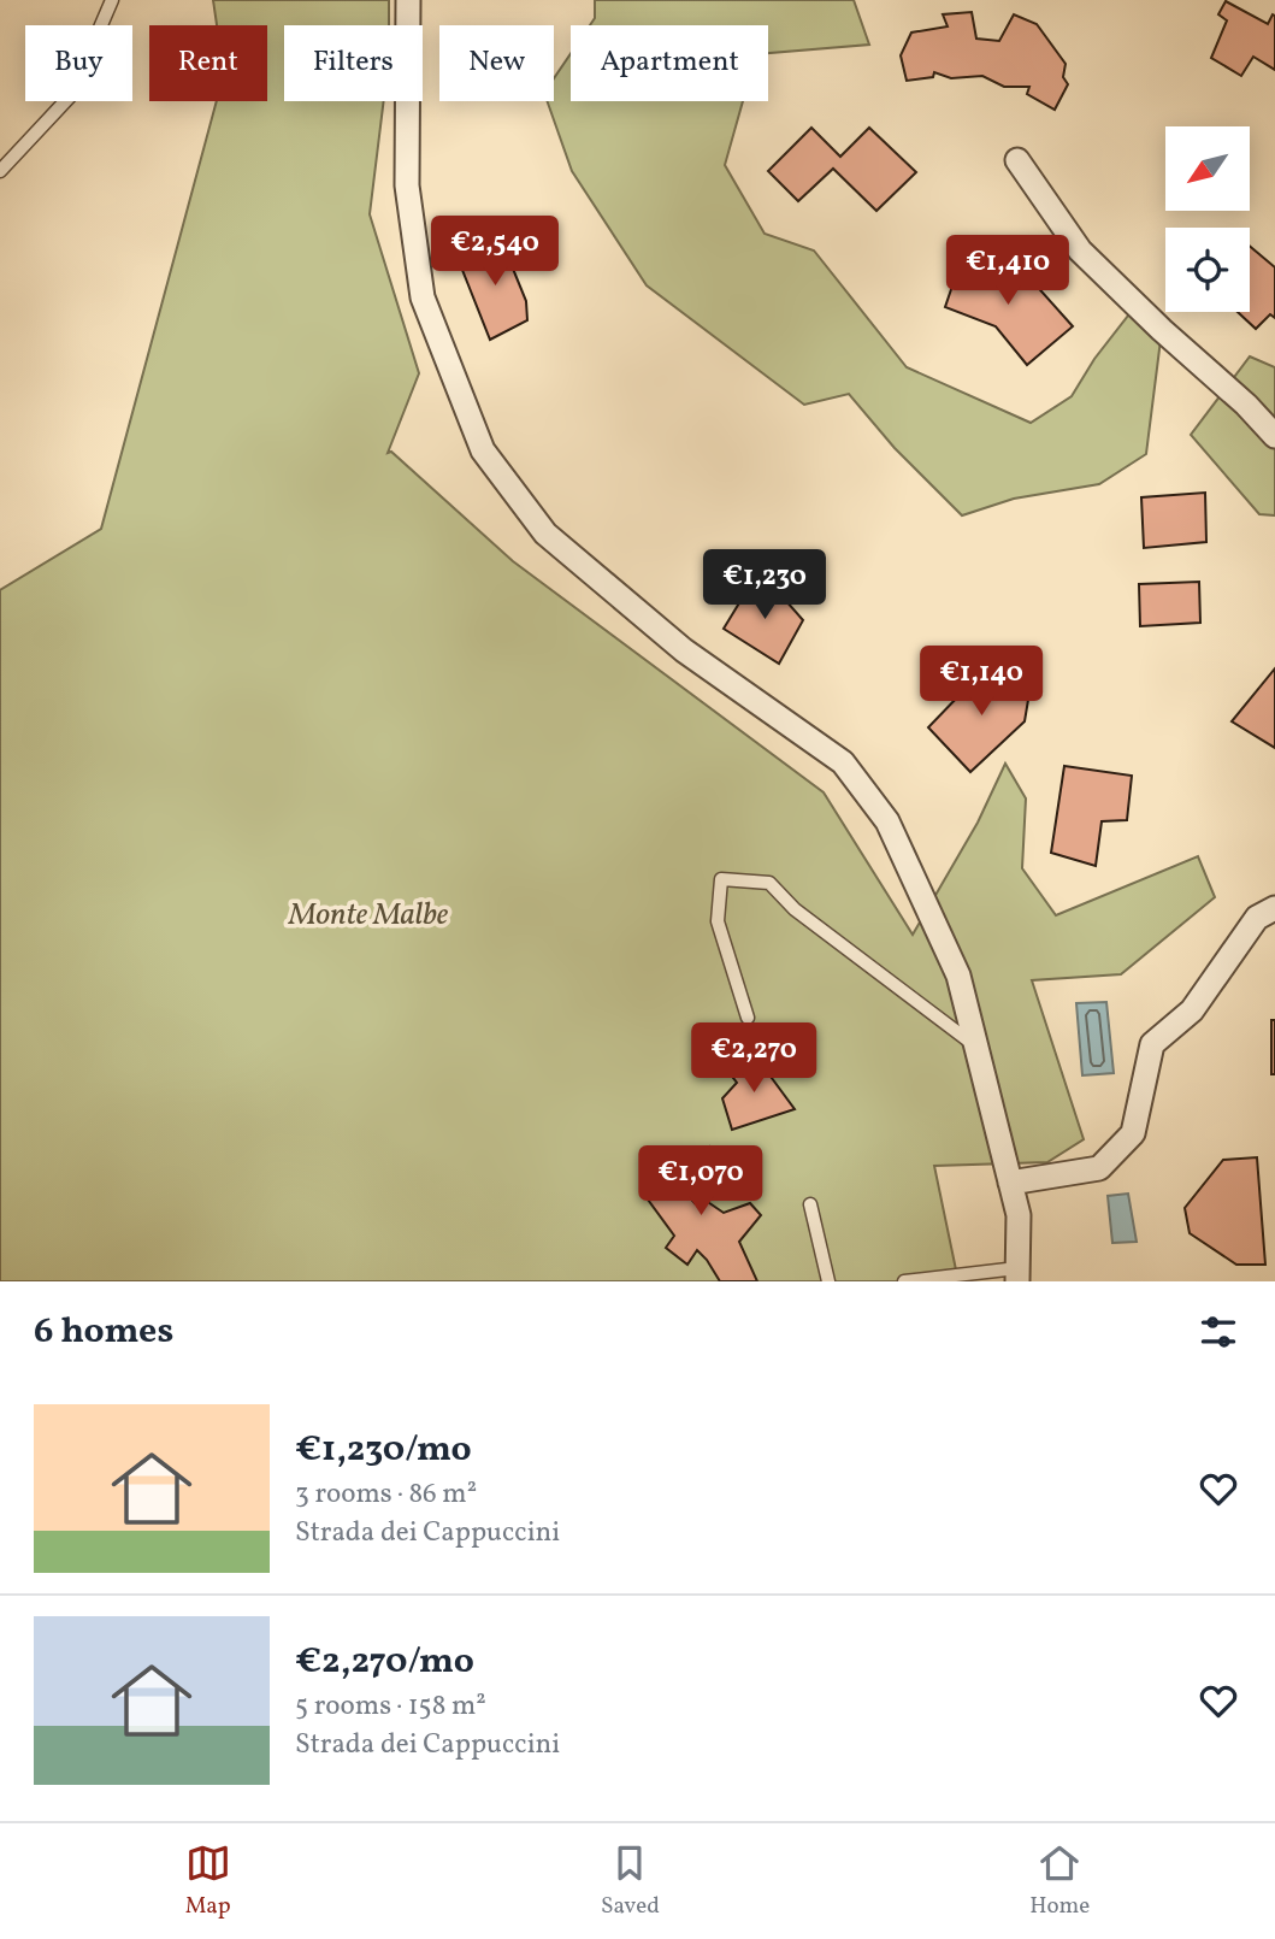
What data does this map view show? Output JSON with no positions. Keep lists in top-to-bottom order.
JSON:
{
  "parks": ["Monte Malbe"],
  "north": "bottom left",
  "page": {
    "chip": [
      "Buy",
      "Rent",
      "Filters",
      "New",
      "Apartment"
    ],
    "price": [
      "€2,540",
      "€1,410",
      "€1,230",
      "€1,140",
      "€2,270",
      "€1,070"
    ],
    "heading": "6 homes",
    "list": [
      {
        "name": "€1,230/mo",
        "note": "3 rooms · 86 m² · Strada dei Cappuccini"
      },
      {
        "name": "€2,270/mo",
        "note": "5 rooms · 158 m² · Strada dei Cappuccini"
      }
    ],
    "tabs": ["Map", "Saved", "Home"]
  }
}
